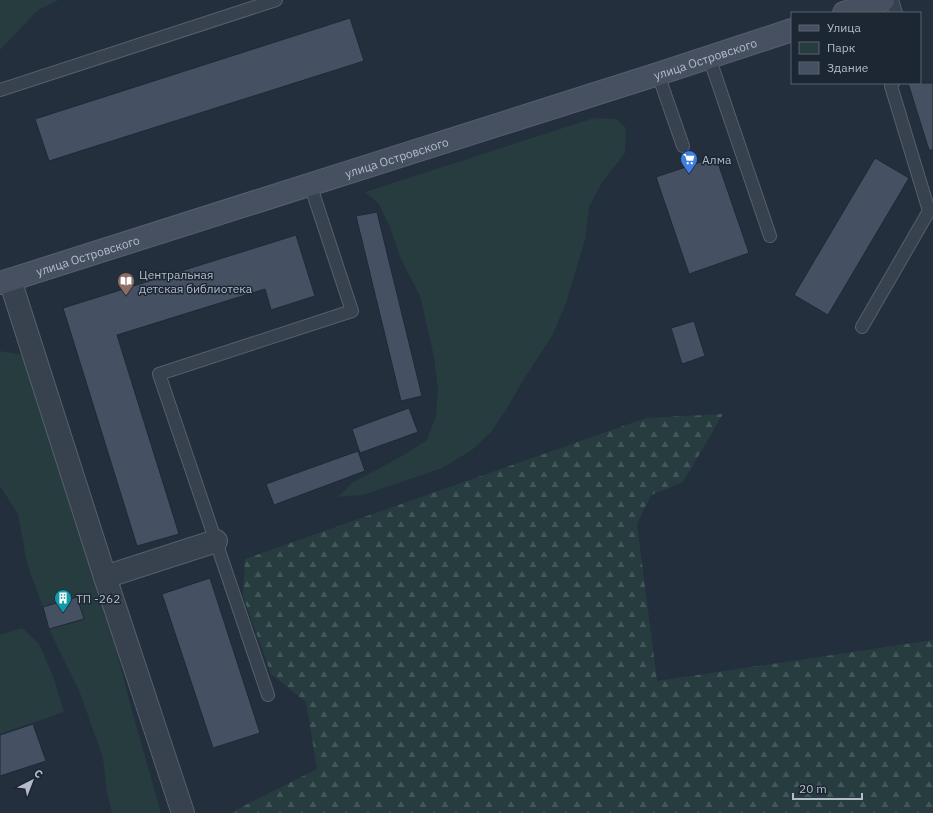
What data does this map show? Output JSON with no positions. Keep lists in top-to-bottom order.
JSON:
{
  "streets": {
    "main road": ["улица Островского"]
  },
  "places": {
    "supermarket": ["Алма"],
    "library": ["Центральная детская библиотека"],
    "building": ["ТП -262"]
  },
  "legend": ["Улица", "Парк", "Здание"],
  "scale_bar": "20 m",
  "north": "top right"
}
